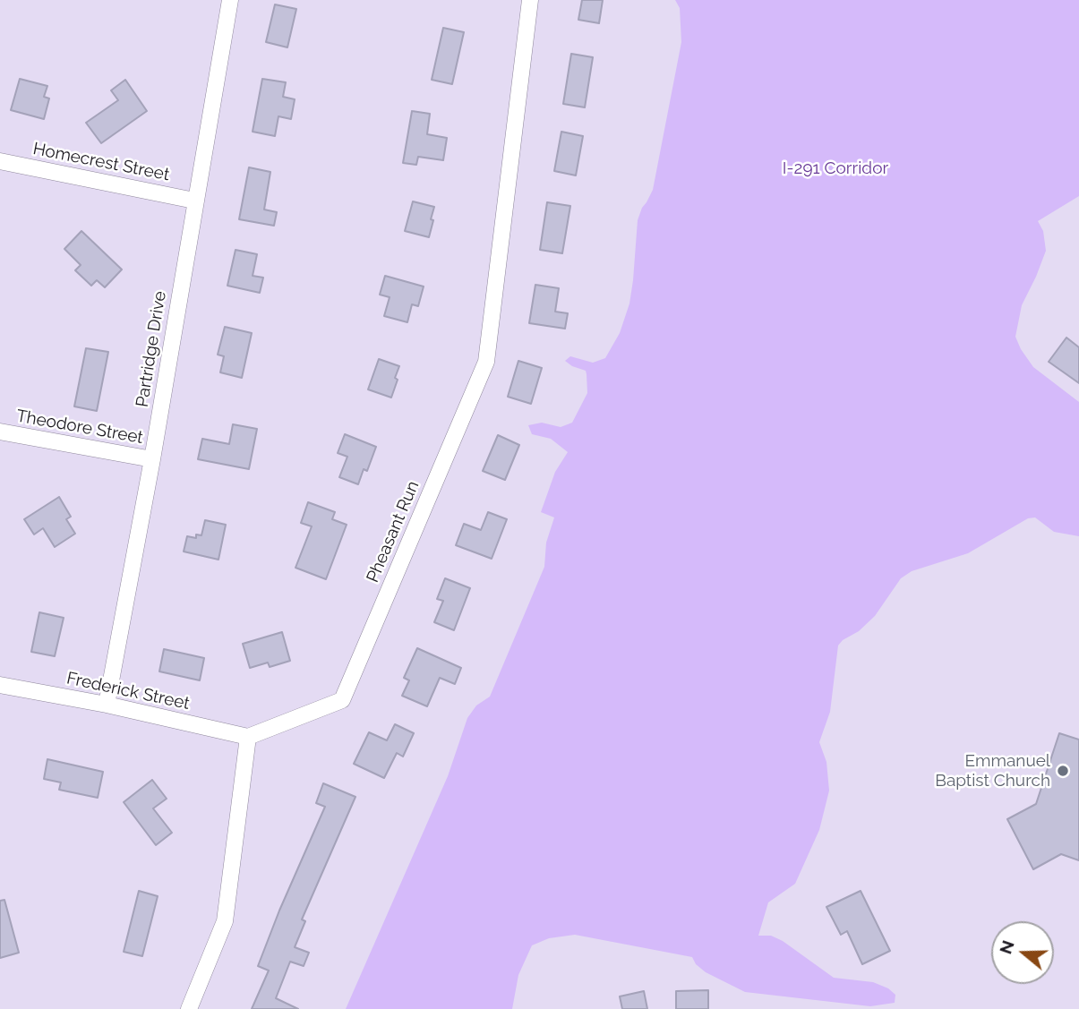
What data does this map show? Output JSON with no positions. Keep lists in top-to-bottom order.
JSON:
{
  "streets": {
    "street": [
      "Homecrest Street",
      "Partridge Drive",
      "Theodore Street",
      "Pheasant Run",
      "Frederick Street"
    ]
  },
  "crossings": [
    ["Homecrest Street", "Partridge Drive"],
    ["Partridge Drive", "Theodore Street"],
    ["Partridge Drive", "Frederick Street"],
    ["Pheasant Run", "Frederick Street"]
  ],
  "parks": ["I-291 Corridor"],
  "places": ["Emmanuel Baptist Church"],
  "north": "left"
}
